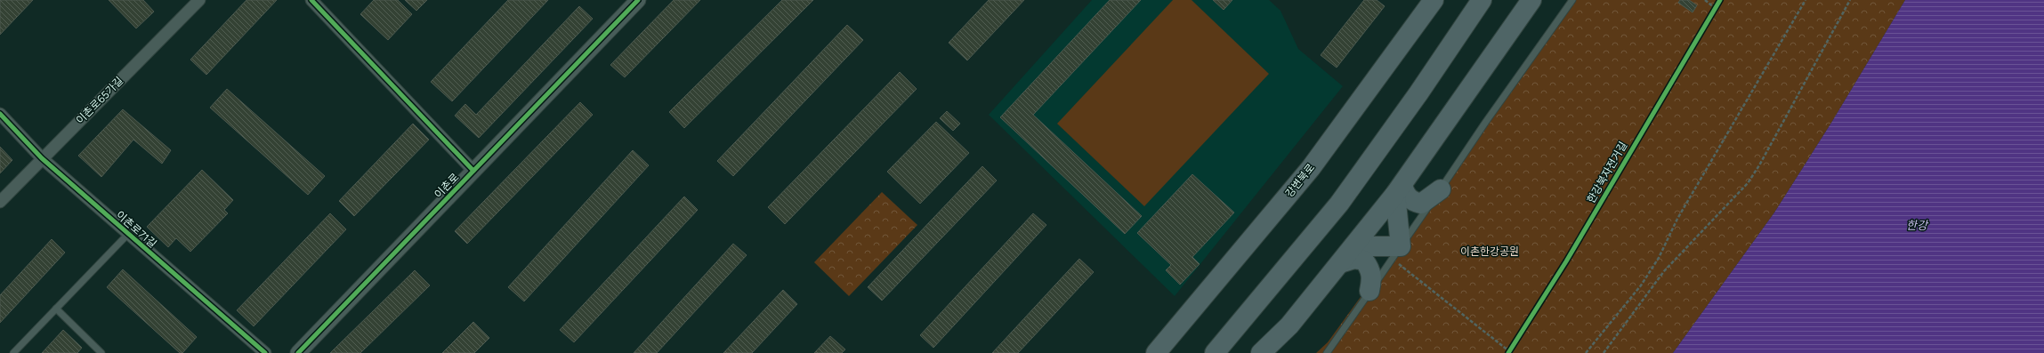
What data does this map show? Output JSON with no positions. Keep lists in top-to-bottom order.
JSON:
{
  "streets": {
    "highway": ["강변북로"],
    "street": ["이촌로65가길", "이촌로", "이촌로71길"],
    "cycle path": ["한강북자전거길"]
  },
  "crossings": [
    ["이촌로65가길", "이촌로71길"]
  ],
  "water": ["한강"],
  "parks": ["이촌한강공원"]
}
